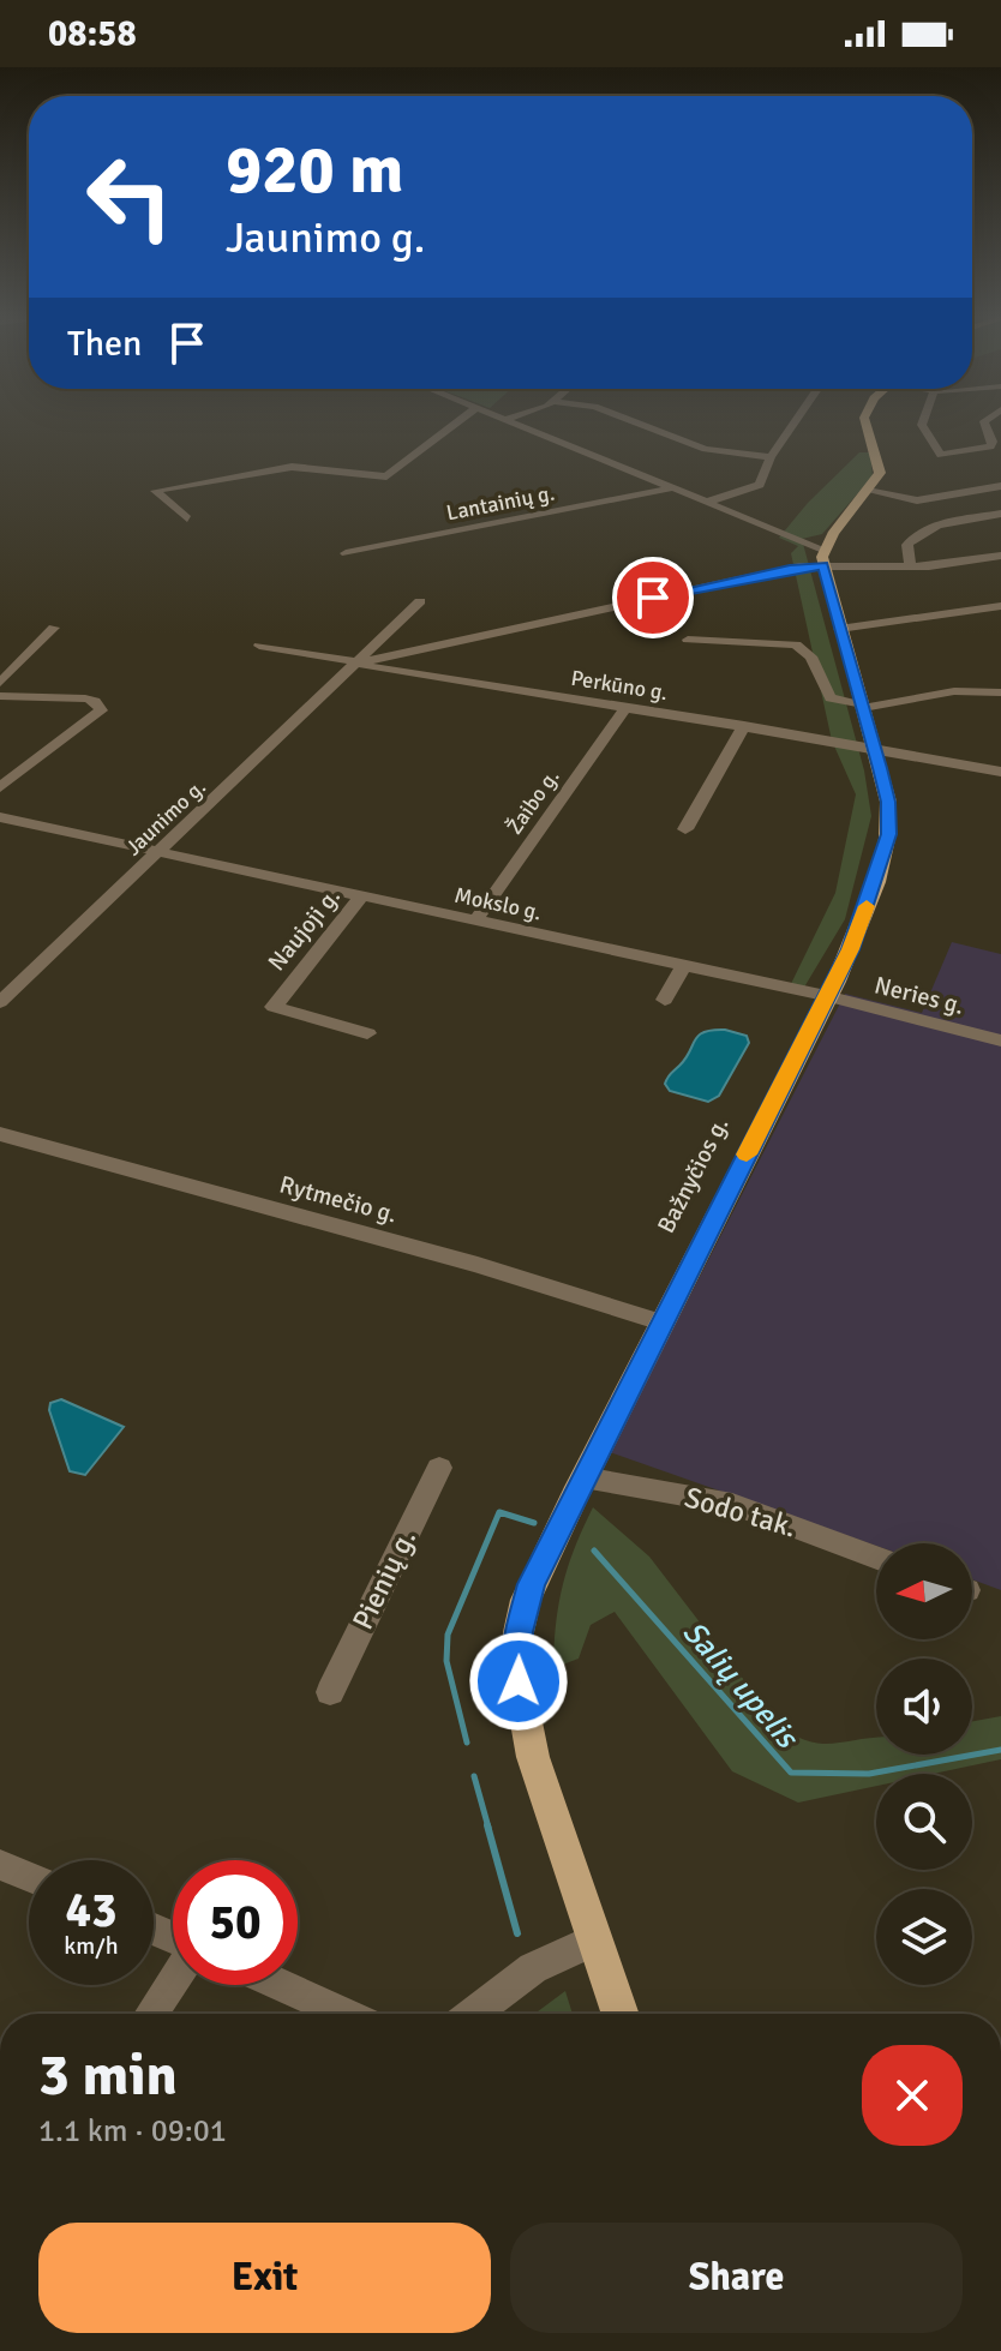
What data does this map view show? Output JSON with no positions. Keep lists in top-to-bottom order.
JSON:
{
  "streets": {
    "main road": ["Bažnyčios g."],
    "street": [
      "Lantainių g.",
      "Perkūno g.",
      "Žaibo g.",
      "Jaunimo g.",
      "Mokslo g.",
      "Naujoji g.",
      "Neries g.",
      "Rytmečio g.",
      "Sodo tak.",
      "Pienių g."
    ]
  },
  "crossings": [
    ["Perkūno g.", "Žaibo g."],
    ["Perkūno g.", "Jaunimo g."],
    ["Perkūno g.", "Bažnyčios g."],
    ["Žaibo g.", "Mokslo g."],
    ["Jaunimo g.", "Mokslo g."],
    ["Mokslo g.", "Naujoji g."],
    ["Mokslo g.", "Neries g."],
    ["Mokslo g.", "Bažnyčios g."],
    ["Neries g.", "Bažnyčios g."],
    ["Bažnyčios g.", "Rytmečio g."],
    ["Bažnyčios g.", "Sodo tak."]
  ],
  "water": ["Salių upelis"],
  "north": "left",
  "page": {
    "status": "08:58",
    "turn": ["920 m", "Jaunimo g."],
    "then": "Then",
    "speed": "43 km/h",
    "limit": "50",
    "heading": ["3 min", "1.1 km · 09:01"],
    "buttons": ["Exit", "Share"]
  }
}
